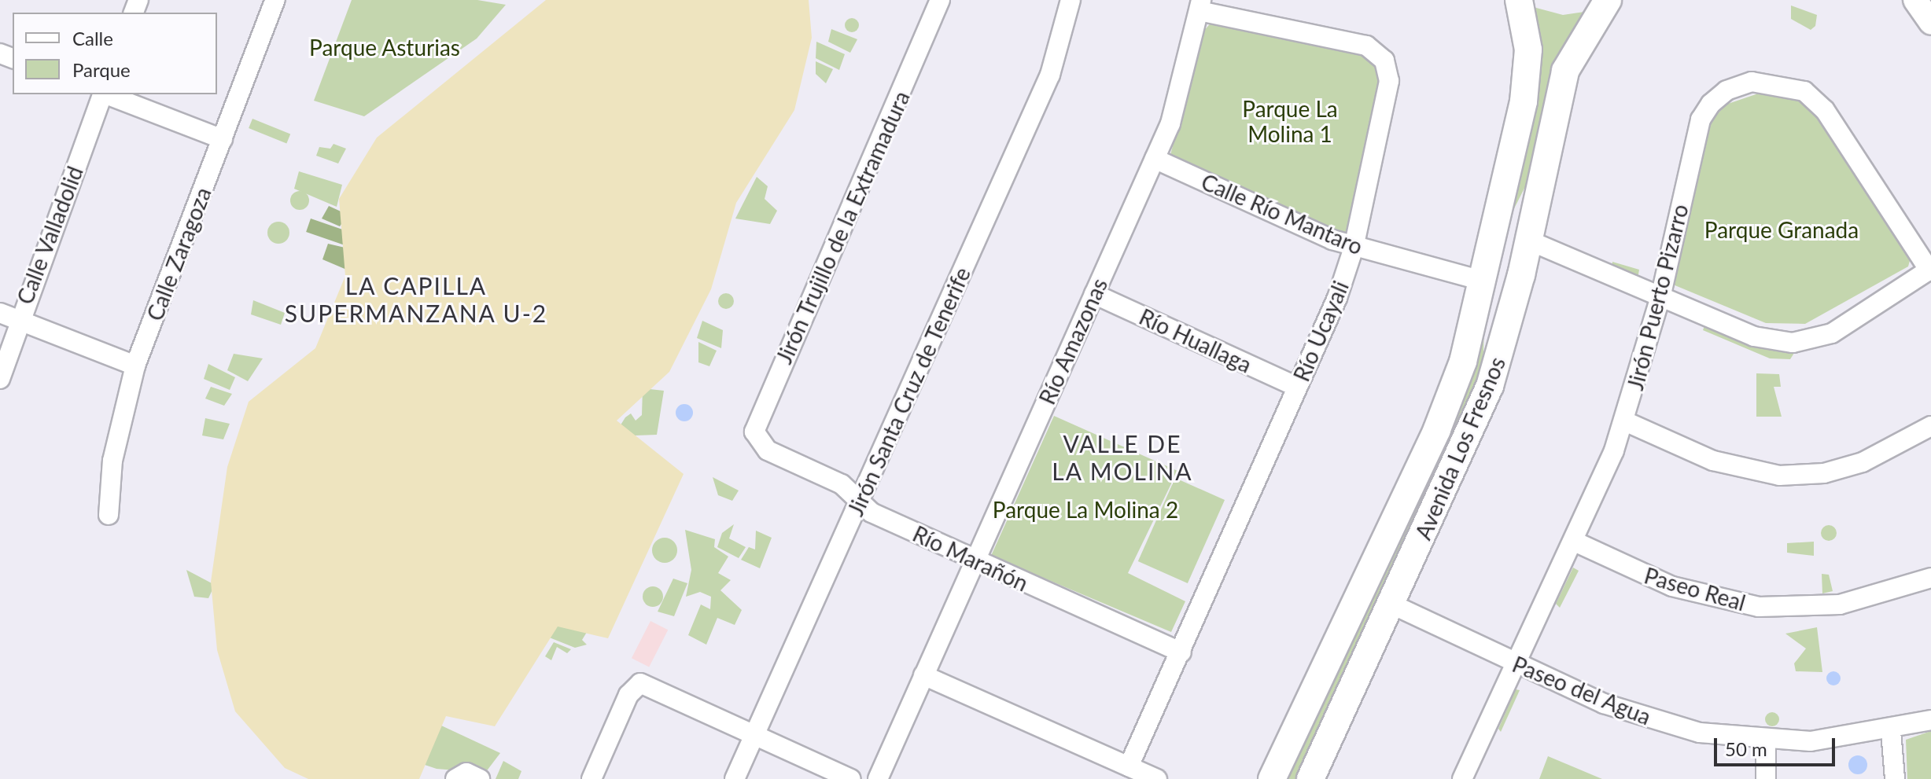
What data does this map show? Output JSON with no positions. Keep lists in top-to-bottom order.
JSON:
{
  "streets": {
    "main road": ["Avenida Los Fresnos"],
    "street": [
      "Calle Río Mantaro",
      "Jirón Trujillo de la Extramadura",
      "Calle Valladolid",
      "Calle Zaragoza",
      "Jirón Puerto Pizarro",
      "Río Ucayali",
      "Río Huallaga",
      "Río Amazonas",
      "Jirón Santa Cruz de Tenerife",
      "Río Marañón",
      "Paseo Real",
      "Paseo del Agua"
    ]
  },
  "crossings": [
    ["Calle Río Mantaro", "Río Ucayali"],
    ["Calle Río Mantaro", "Río Amazonas"],
    ["Calle Río Mantaro", "Avenida Los Fresnos"],
    ["Jirón Trujillo de la Extramadura", "Río Marañón"],
    ["Jirón Puerto Pizarro", "Paseo Real"],
    ["Jirón Puerto Pizarro", "Paseo del Agua"],
    ["Río Ucayali", "Río Huallaga"],
    ["Río Ucayali", "Río Amazonas"],
    ["Río Ucayali", "Río Marañón"],
    ["Río Huallaga", "Río Amazonas"],
    ["Río Amazonas", "Río Marañón"],
    ["Jirón Santa Cruz de Tenerife", "Río Marañón"],
    ["Avenida Los Fresnos", "Paseo del Agua"]
  ],
  "districts": ["LA CAPILLA SUPERMANZANA U-2", "VALLE DE LA MOLINA"],
  "parks": [
    "Parque Asturias",
    "Parque La Molina 1",
    "Parque Granada",
    "Parque La Molina 2"
  ],
  "legend": ["Calle", "Parque"],
  "scale_bar": "50 m"
}
